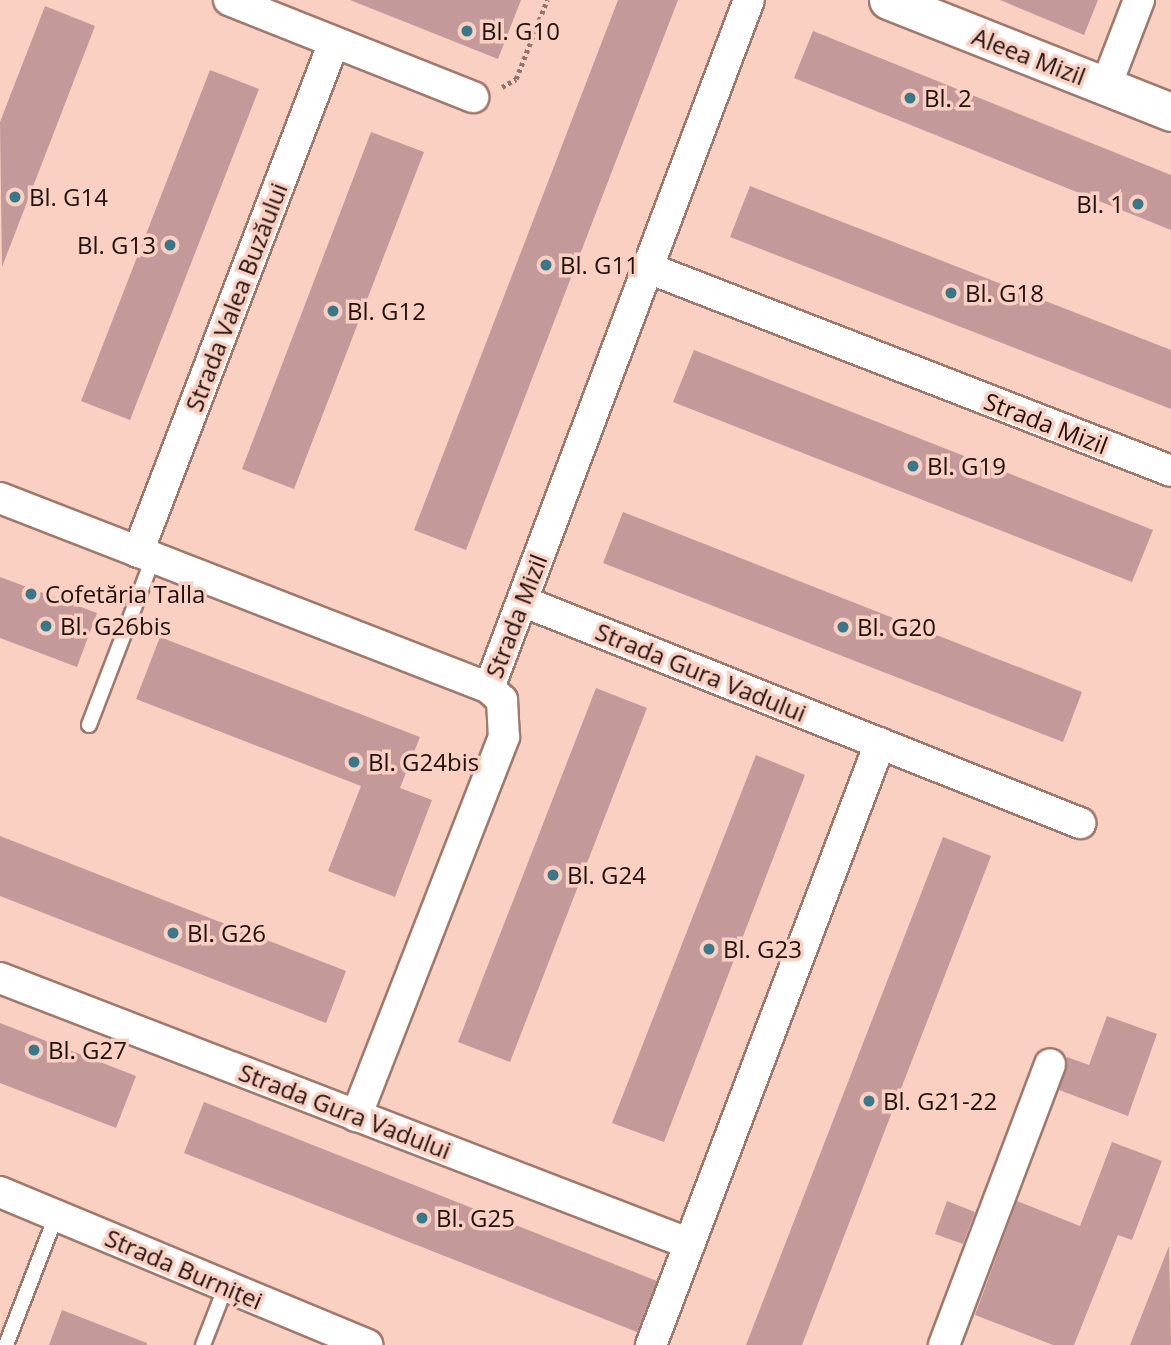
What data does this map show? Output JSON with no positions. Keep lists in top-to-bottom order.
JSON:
{
  "streets": {
    "street": [
      "Aleea Mizil",
      "Strada Valea Buzăului",
      "Strada Mizil",
      "Strada Gura Vadului",
      "Strada Burniței"
    ]
  },
  "crossings": [
    ["Strada Mizil", "Strada Gura Vadului"]
  ],
  "places": [
    "Bl. G10",
    "Bl. 2",
    "Bl. G14",
    "Bl. 1",
    "Bl. G13",
    "Bl. G11",
    "Bl. G18",
    "Bl. G12",
    "Bl. G19",
    "Cofetăria Talla",
    "Bl. G26bis",
    "Bl. G20",
    "Bl. G24bis",
    "Bl. G24",
    "Bl. G26",
    "Bl. G23",
    "Bl. G27",
    "Bl. G21-22",
    "Bl. G25"
  ]
}
